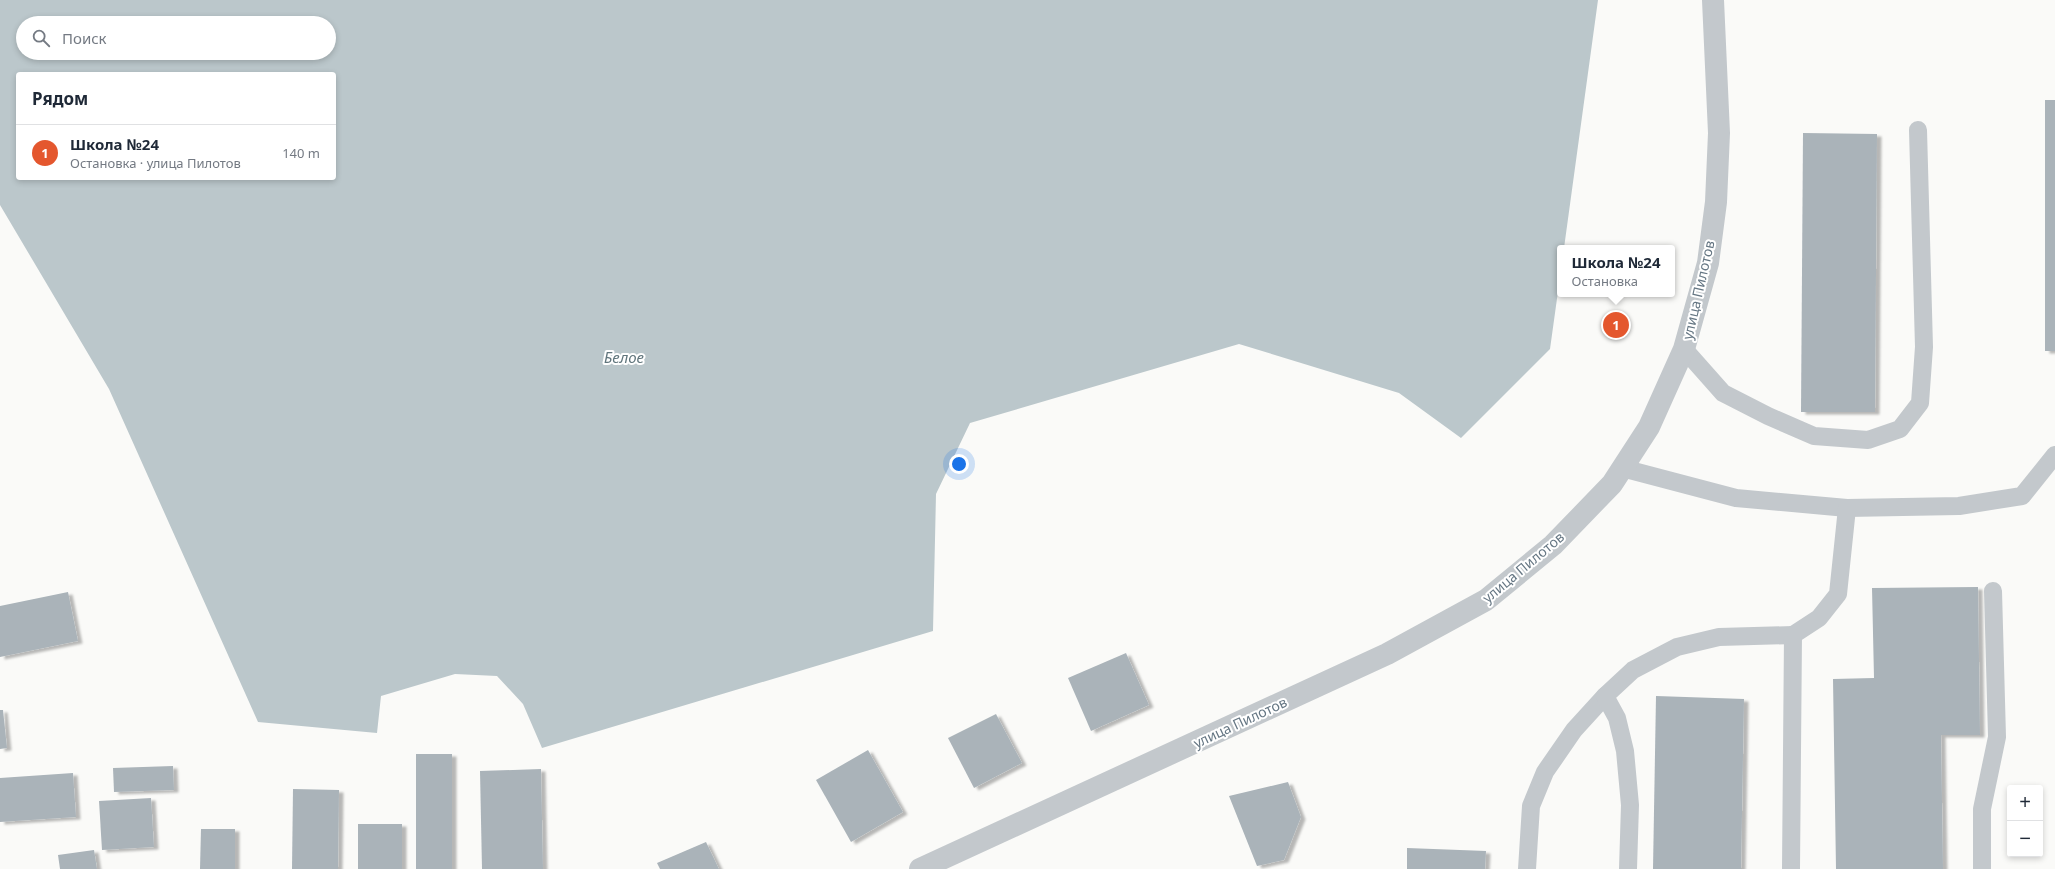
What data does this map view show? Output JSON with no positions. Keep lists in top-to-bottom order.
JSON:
{
  "streets": {
    "street": ["улица Пилотов"]
  },
  "water": ["Белое"],
  "page": {
    "search": "Поиск",
    "heading": "Рядом",
    "list": [
      {
        "mark": "1",
        "name": "Школа №24",
        "note": "Остановка · улица Пилотов",
        "value": "140 m"
      }
    ],
    "popup": ["Школа №24", "Остановка"],
    "pins": "1",
    "map_buttons": ["+", "−"]
  }
}
